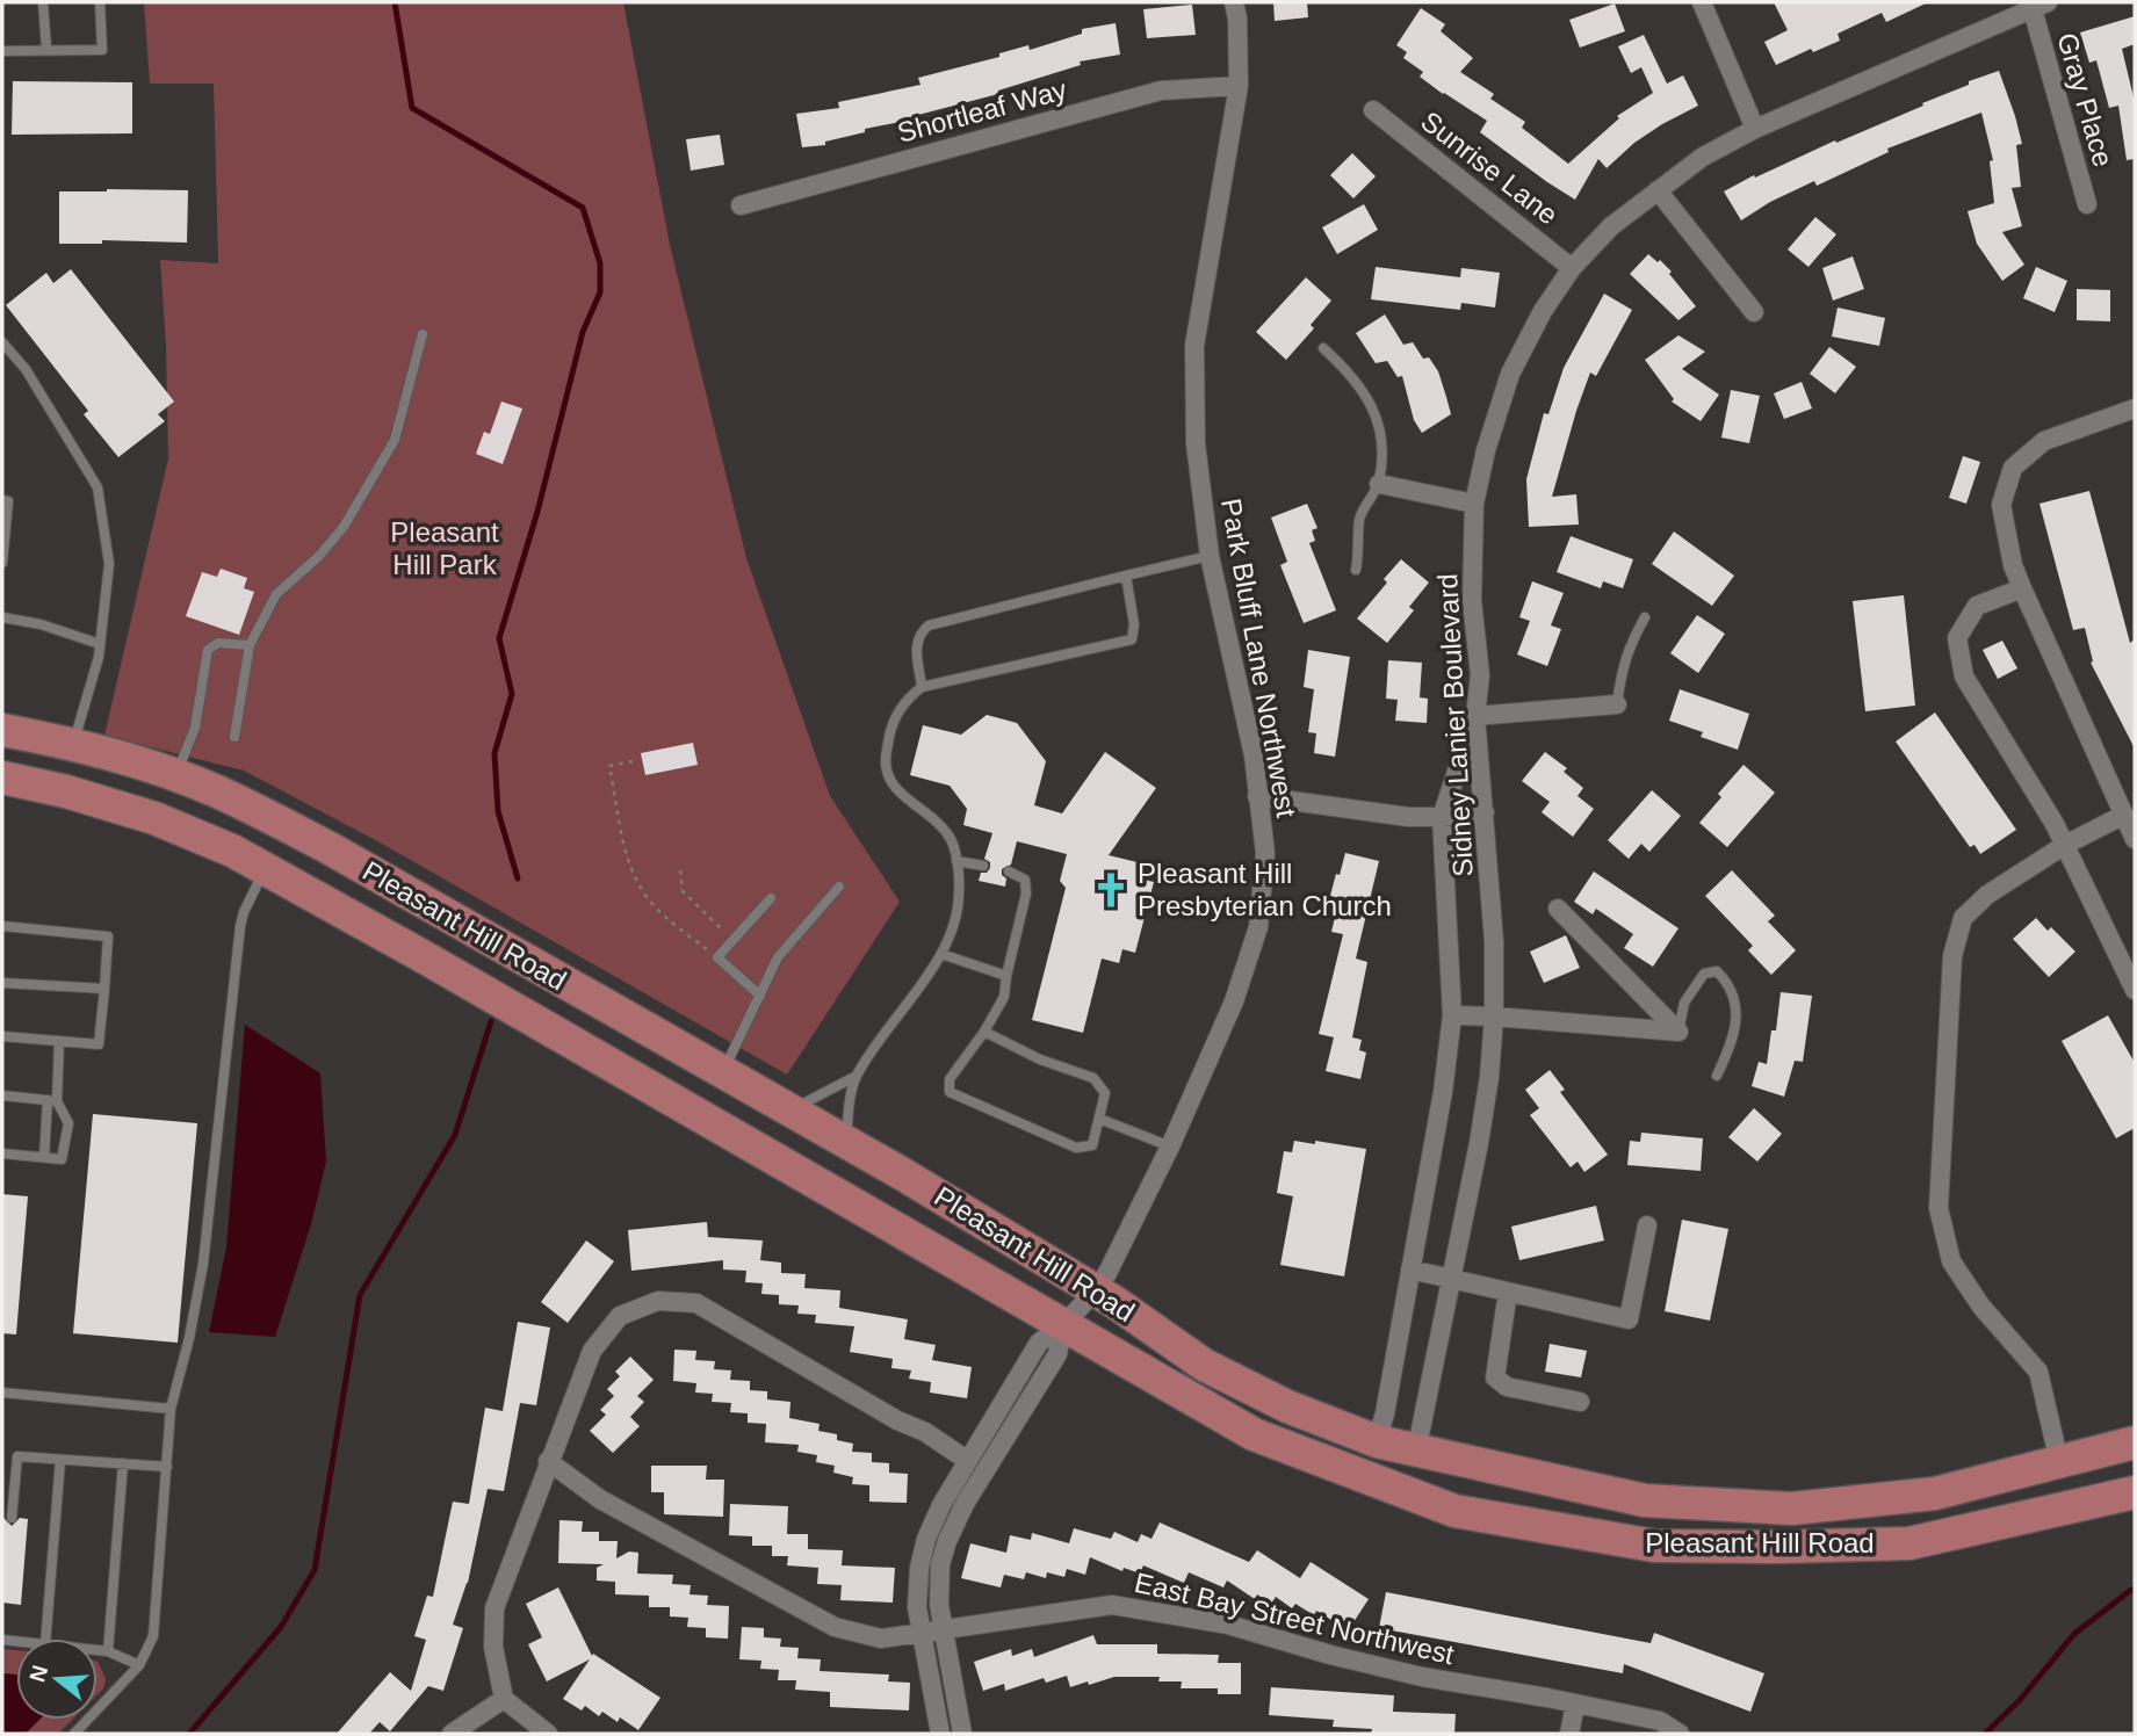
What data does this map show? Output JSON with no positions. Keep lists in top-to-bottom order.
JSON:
{
  "streets": {
    "highway": ["Pleasant Hill Road"],
    "street": [
      "Gray Place",
      "Shortleaf Way",
      "Sunrise Lane",
      "Park Bluff Lane Northwest",
      "Sidney Lanier Boulevard",
      "East Bay Street Northwest"
    ]
  },
  "crossings": [
    ["Gray Place", "Sidney Lanier Boulevard"],
    ["Shortleaf Way", "Park Bluff Lane Northwest"],
    ["Sunrise Lane", "Sidney Lanier Boulevard"],
    ["Park Bluff Lane Northwest", "Pleasant Hill Road"],
    ["Park Bluff Lane Northwest", "East Bay Street Northwest"],
    ["Sidney Lanier Boulevard", "Pleasant Hill Road"]
  ],
  "parks": ["Pleasant Hill Park"],
  "places": {
    "church": ["Pleasant Hill Presbyterian Church"]
  },
  "north": "left"
}
